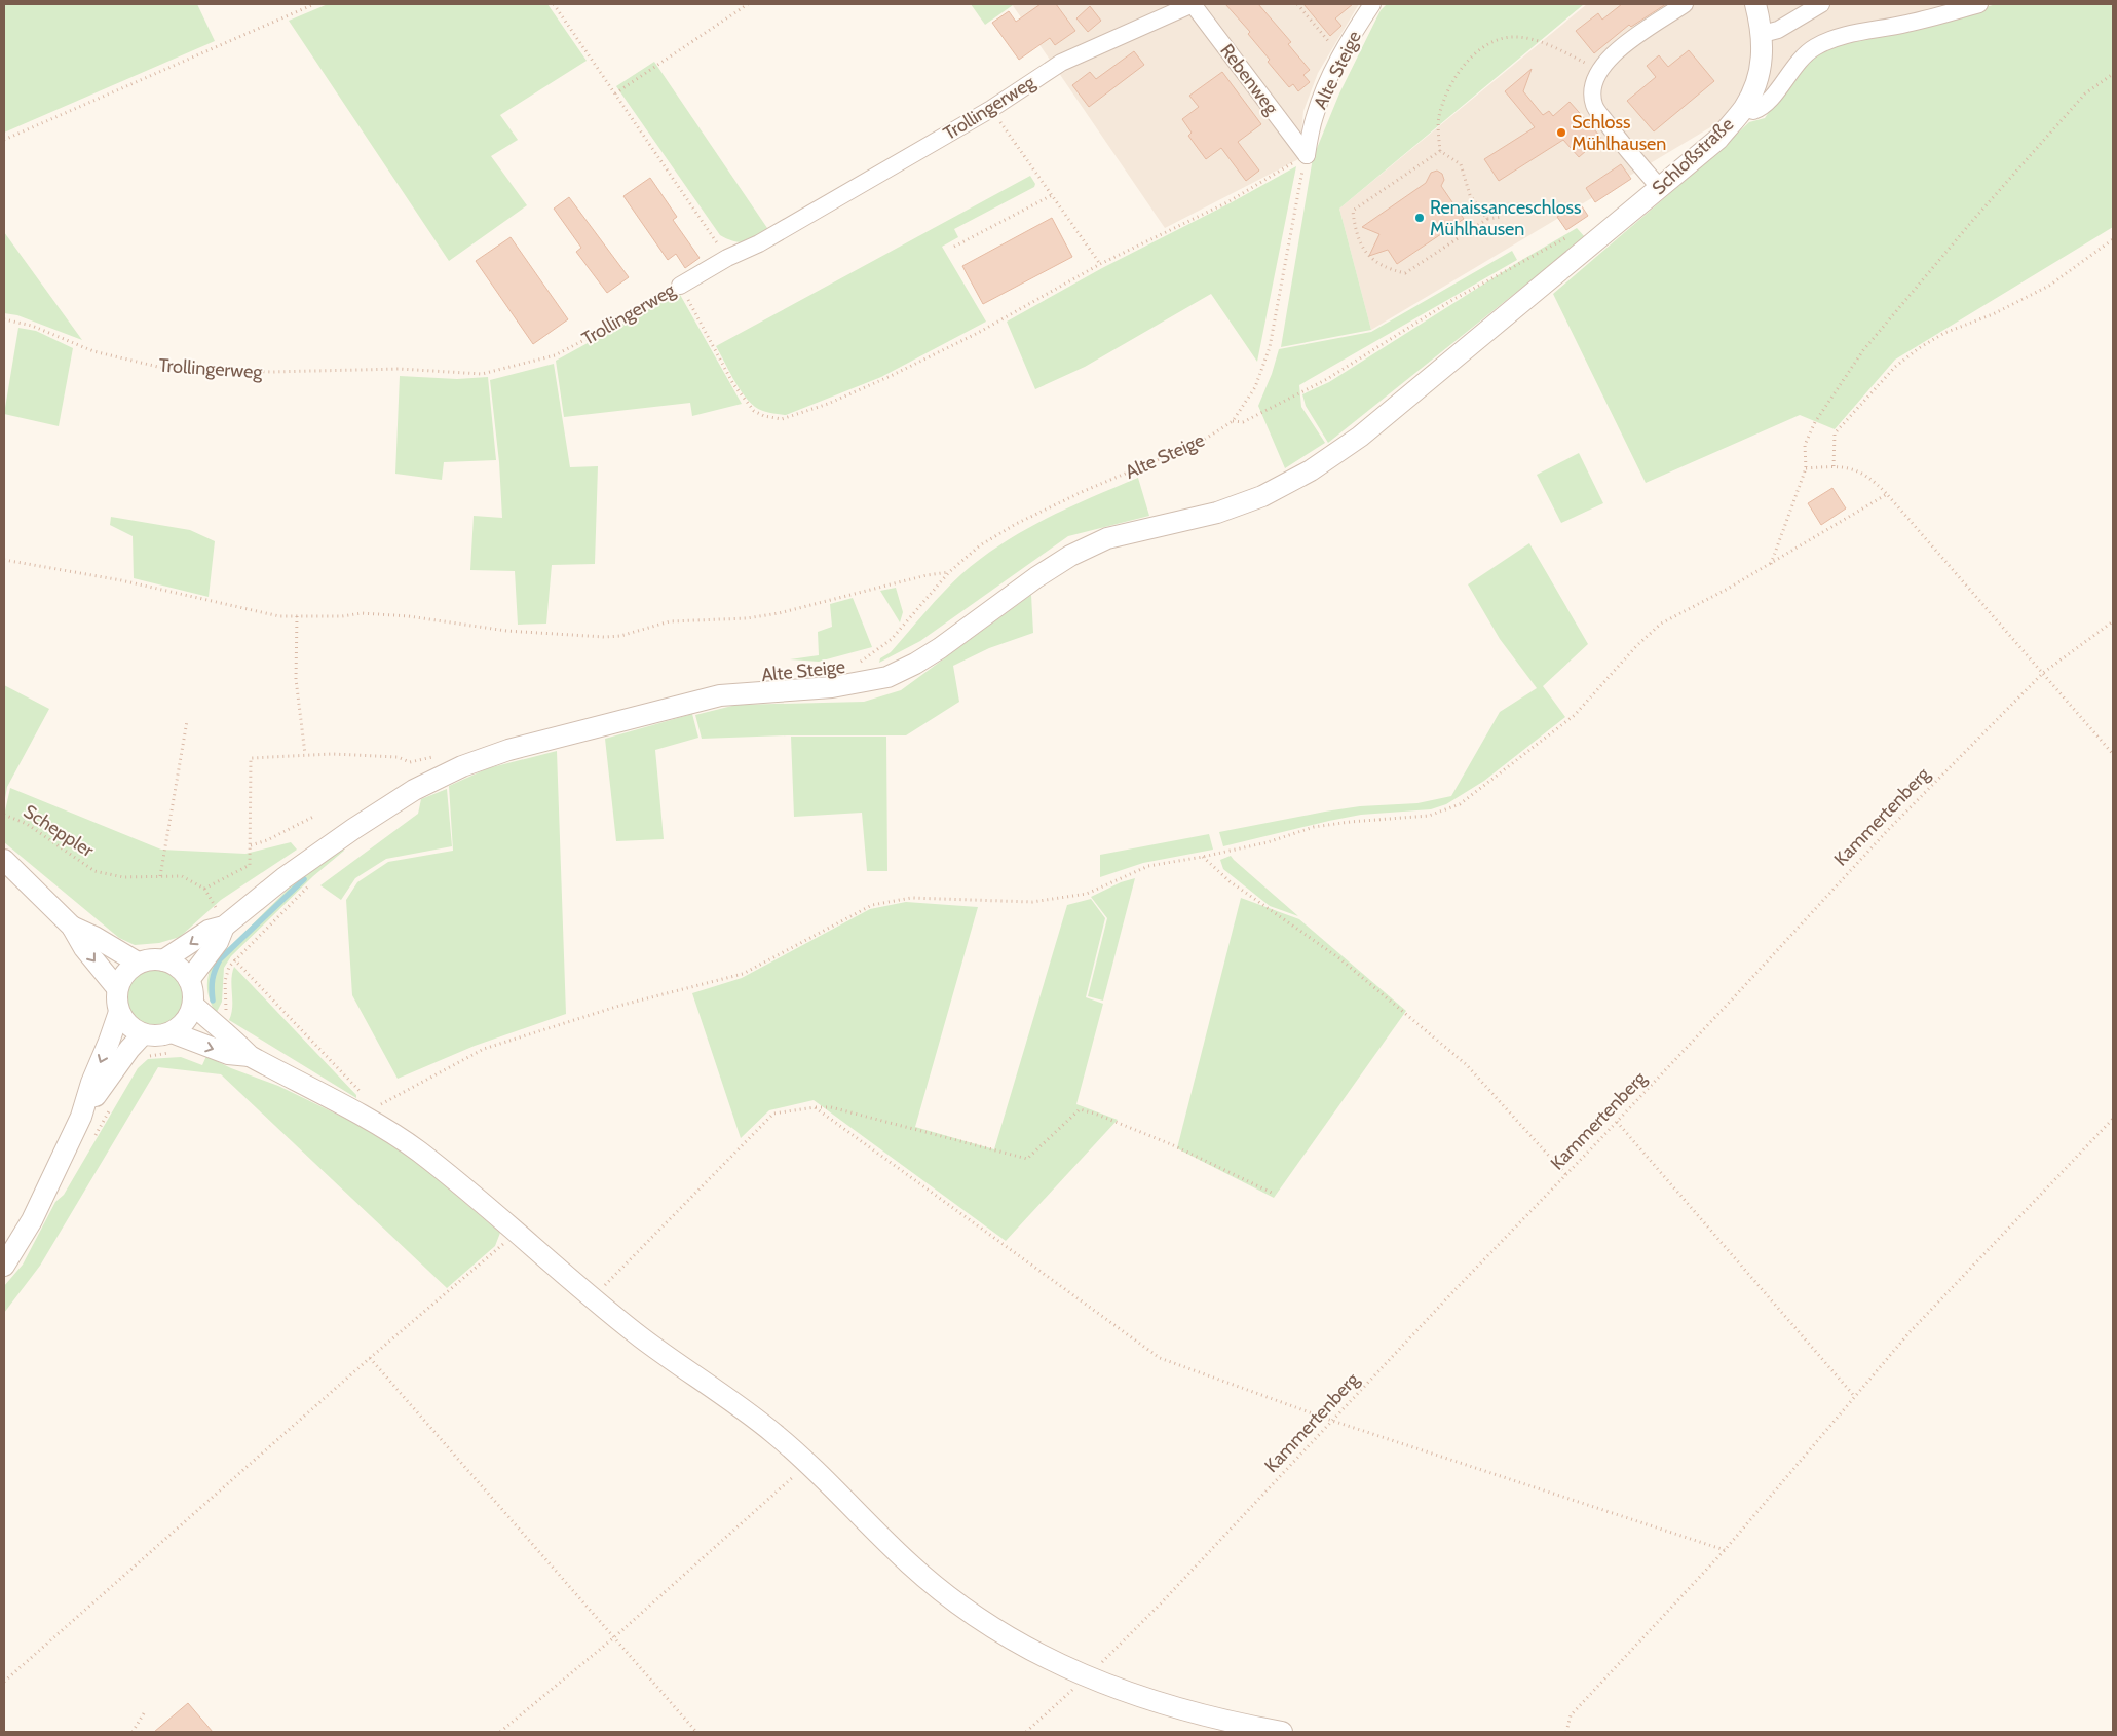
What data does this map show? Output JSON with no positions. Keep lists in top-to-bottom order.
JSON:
{
  "streets": {
    "street": [
      "Alte Steige",
      "Rebenweg",
      "Trollingerweg",
      "Schloßstraße"
    ],
    "path": ["Kammertenberg", "Scheppler"]
  },
  "crossings": [
    ["Alte Steige", "Rebenweg"],
    ["Rebenweg", "Trollingerweg"]
  ],
  "places": ["Schloss Mühlhausen", "Renaissanceschloss Mühlhausen"]
}
